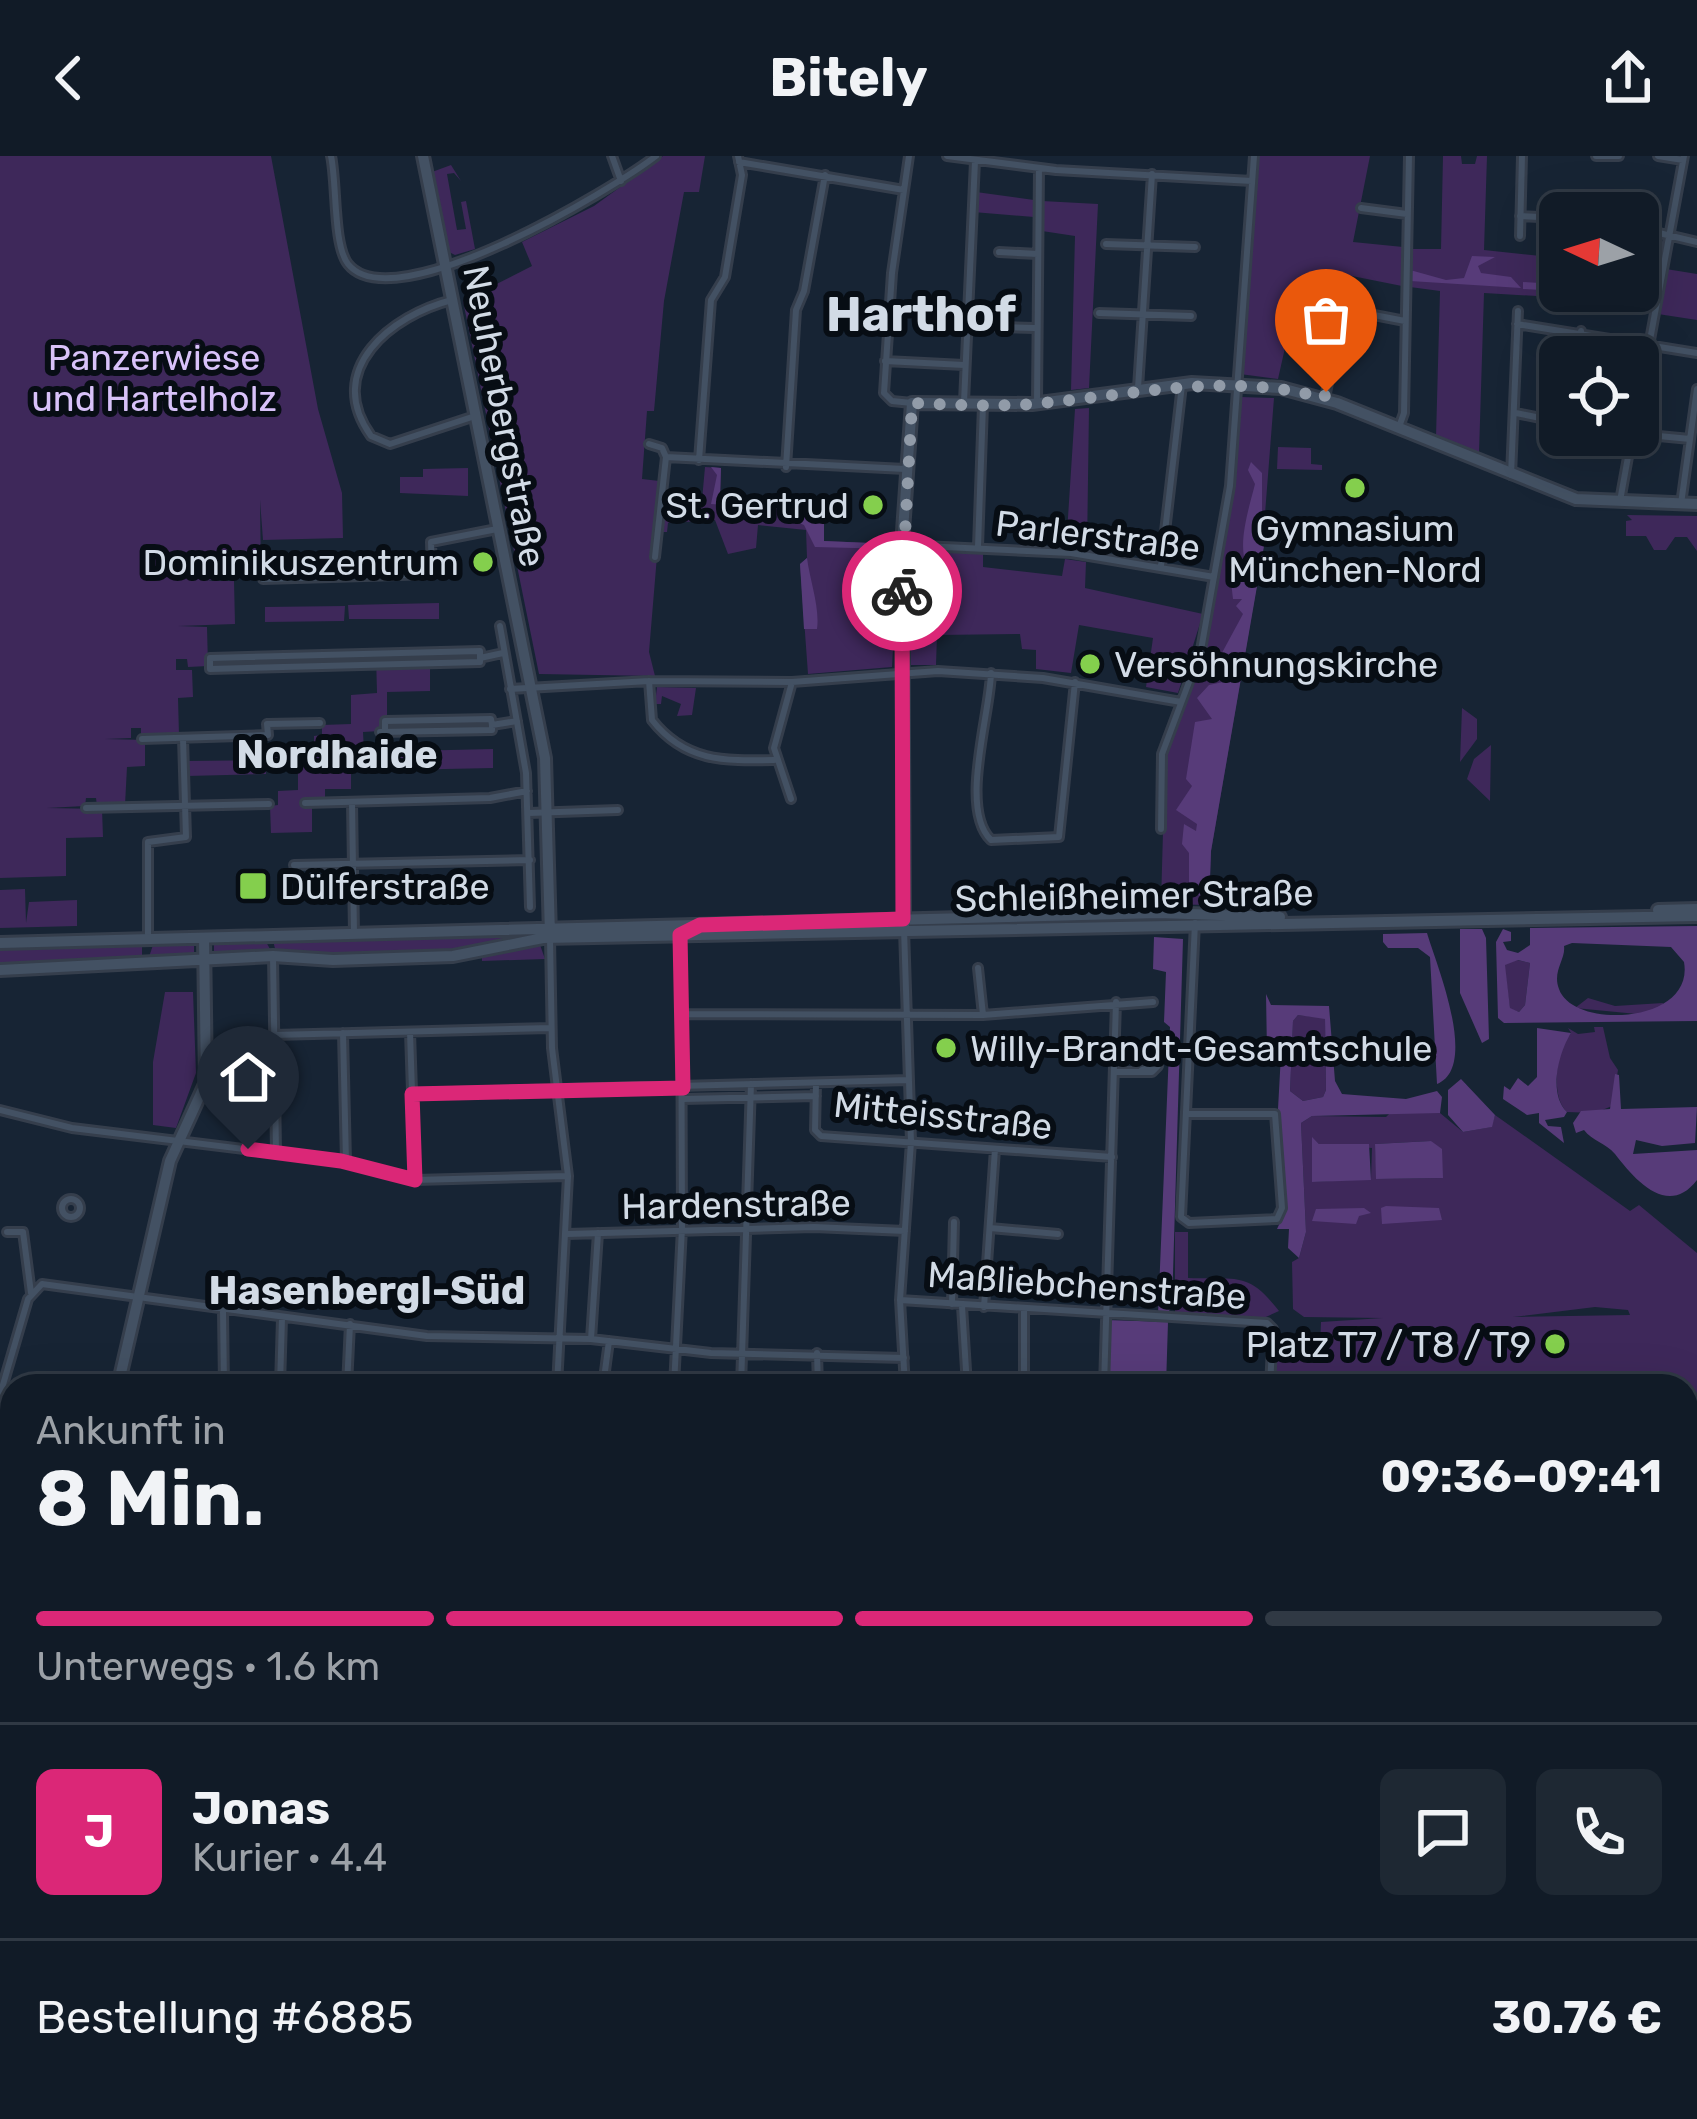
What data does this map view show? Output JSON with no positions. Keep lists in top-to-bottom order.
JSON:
{
  "streets": {
    "main road": ["Neuherbergstraße", "Schleißheimer Straße"],
    "street": [
      "Parlerstraße",
      "Mitteisstraße",
      "Hardenstraße",
      "Maßliebchenstraße"
    ]
  },
  "crossings": [
    ["Neuherbergstraße", "Schleißheimer Straße"]
  ],
  "districts": ["Harthof", "Nordhaide", "Hasenbergl-Süd"],
  "parks": ["Panzerwiese und Hartelholz"],
  "places": {
    "other": [
      "Gymnasium München-Nord",
      "St. Gertrud",
      "Dominikuszentrum",
      "Versöhnungskirche",
      "Willy-Brandt-Gesamtschule",
      "Platz T7 / T8 / T9"
    ],
    "transit": ["Dülferstraße"]
  },
  "north": "left",
  "page": {
    "header": "Bitely",
    "heading": ["8 Min.", "Ankunft in", "09:36–09:41"],
    "panel": [
      "Jonas",
      "Kurier · 4.4",
      "Bestellung #6885",
      "30.76 €"
    ],
    "bar": "Unterwegs · 1.6 km",
    "round": "J"
  }
}
